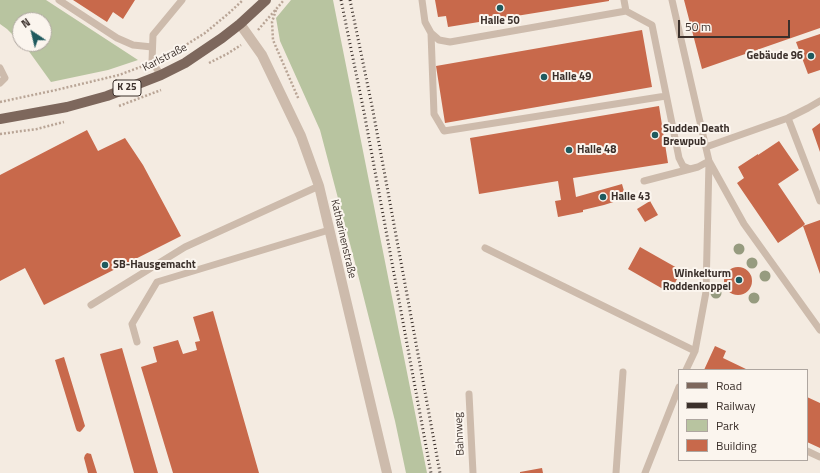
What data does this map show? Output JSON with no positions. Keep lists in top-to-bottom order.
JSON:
{
  "streets": {
    "main road": ["Karlstraße", "K 25"],
    "street": ["Katharinenstraße"],
    "lane": ["Bahnweg"]
  },
  "crossings": [
    ["Karlstraße", "K 25"],
    ["Karlstraße", "Katharinenstraße"],
    ["K 25", "Katharinenstraße"]
  ],
  "places": [
    "Halle 50",
    "Gebäude 96",
    "Halle 49",
    "Sudden Death Brewpub",
    "Halle 48",
    "Halle 43",
    "SB-Hausgemacht",
    "Winkelturm Roddenkoppel"
  ],
  "legend": [
    "Road",
    "Railway",
    "Park",
    "Building"
  ],
  "scale_bar": "50 m",
  "north": "top left"
}
